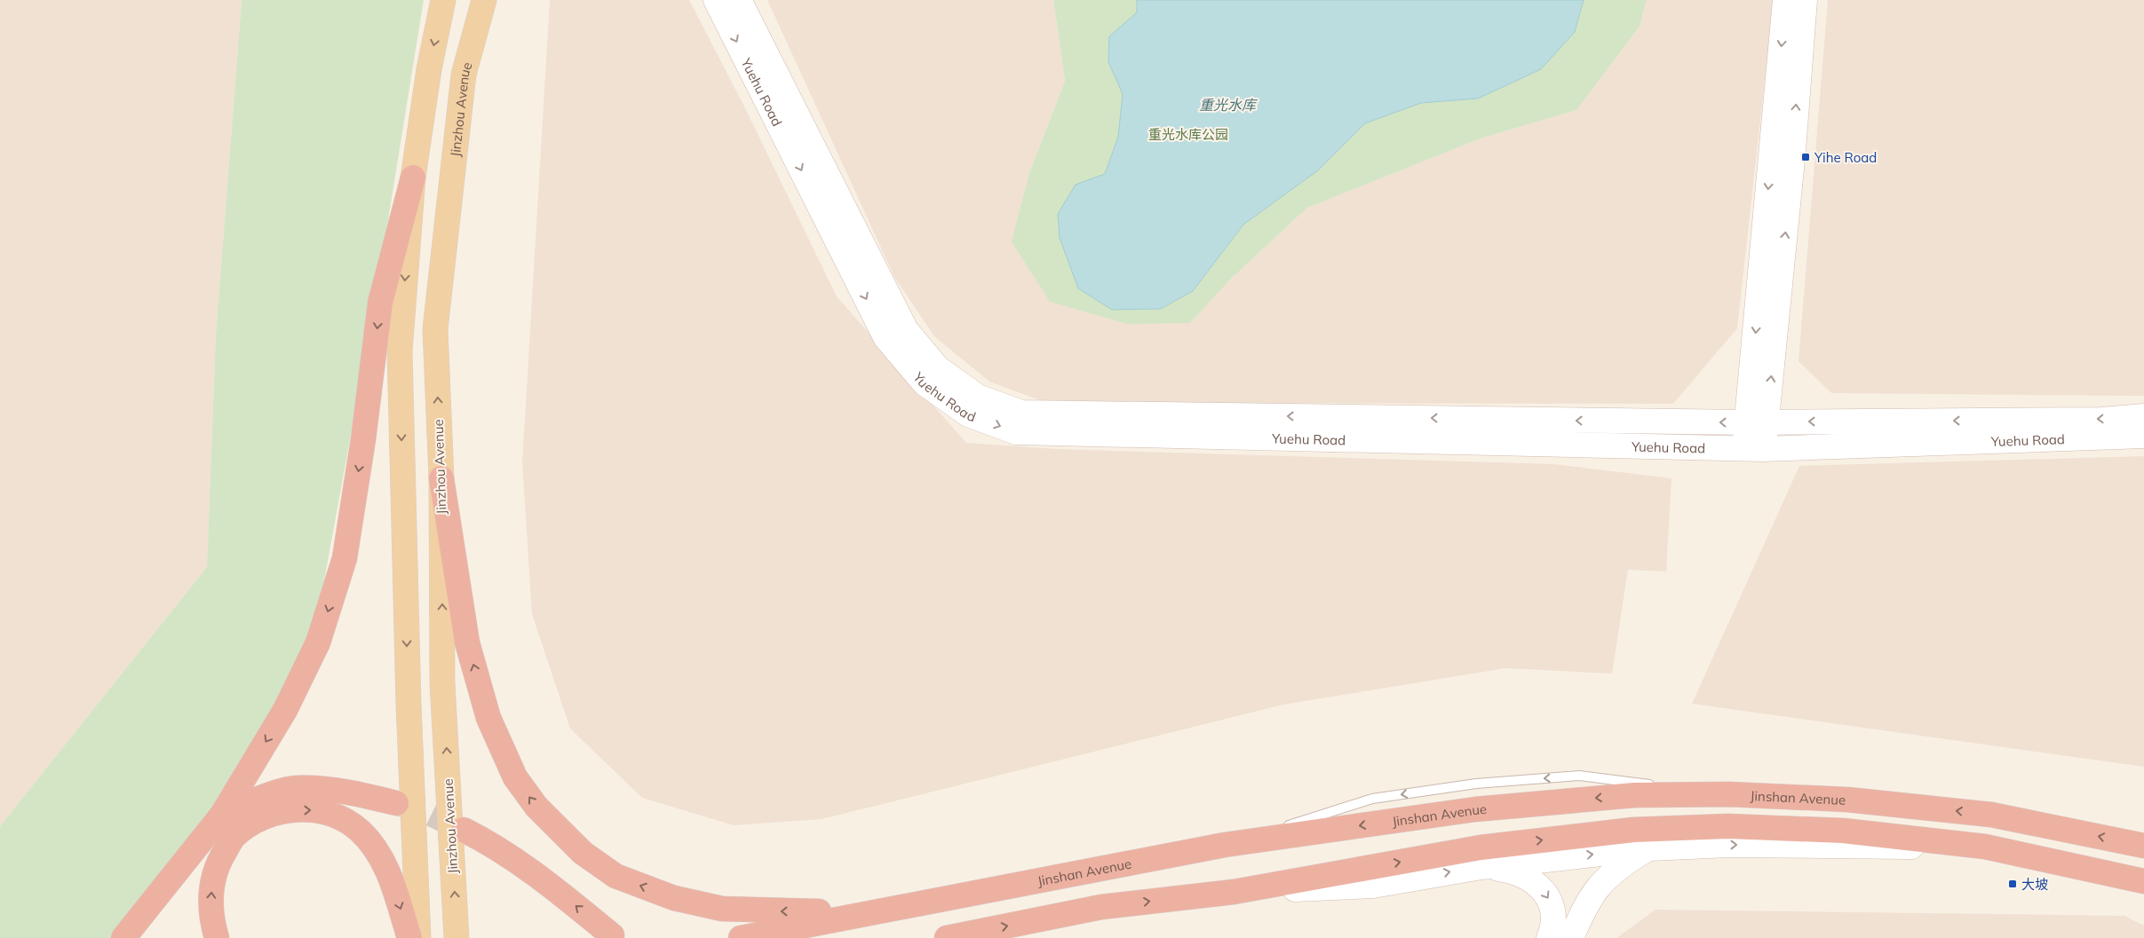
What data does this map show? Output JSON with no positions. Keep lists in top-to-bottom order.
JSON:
{
  "streets": {
    "highway": ["Jinshan Avenue"],
    "main road": ["Yuehu Road", "Jinzhou Avenue"]
  },
  "water": ["重光水库"],
  "parks": ["重光水库公园"],
  "places": {
    "transit": ["Yihe Road", "大坡"]
  }
}
